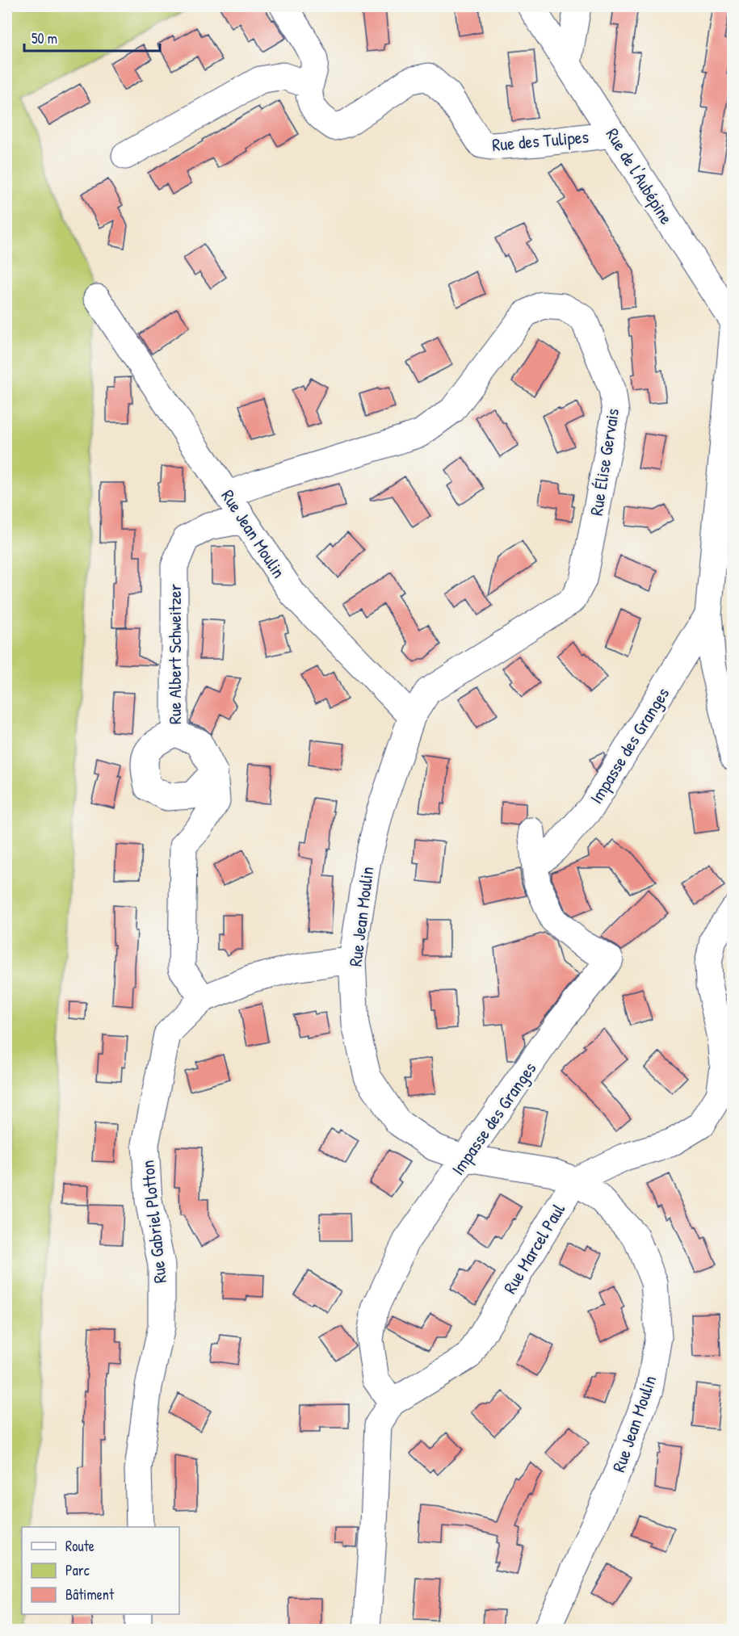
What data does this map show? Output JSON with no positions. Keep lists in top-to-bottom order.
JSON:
{
  "streets": {
    "street": [
      "Rue des Tulipes",
      "Rue de l'Aubépine",
      "Rue Élise Gervais",
      "Rue Jean Moulin",
      "Rue Albert Schweitzer",
      "Impasse des Granges",
      "Rue Gabriel Plotton",
      "Rue Marcel Paul"
    ]
  },
  "crossings": [
    ["Rue des Tulipes", "Rue de l'Aubépine"],
    ["Rue Élise Gervais", "Rue Jean Moulin"],
    ["Rue Jean Moulin", "Rue Albert Schweitzer"],
    ["Rue Jean Moulin", "Impasse des Granges"],
    ["Rue Jean Moulin", "Rue Gabriel Plotton"],
    ["Rue Jean Moulin", "Rue Marcel Paul"],
    ["Rue Albert Schweitzer", "Rue Gabriel Plotton"],
    ["Impasse des Granges", "Rue Marcel Paul"]
  ],
  "legend": ["Route", "Parc", "Bâtiment"],
  "scale_bar": "50 m"
}
